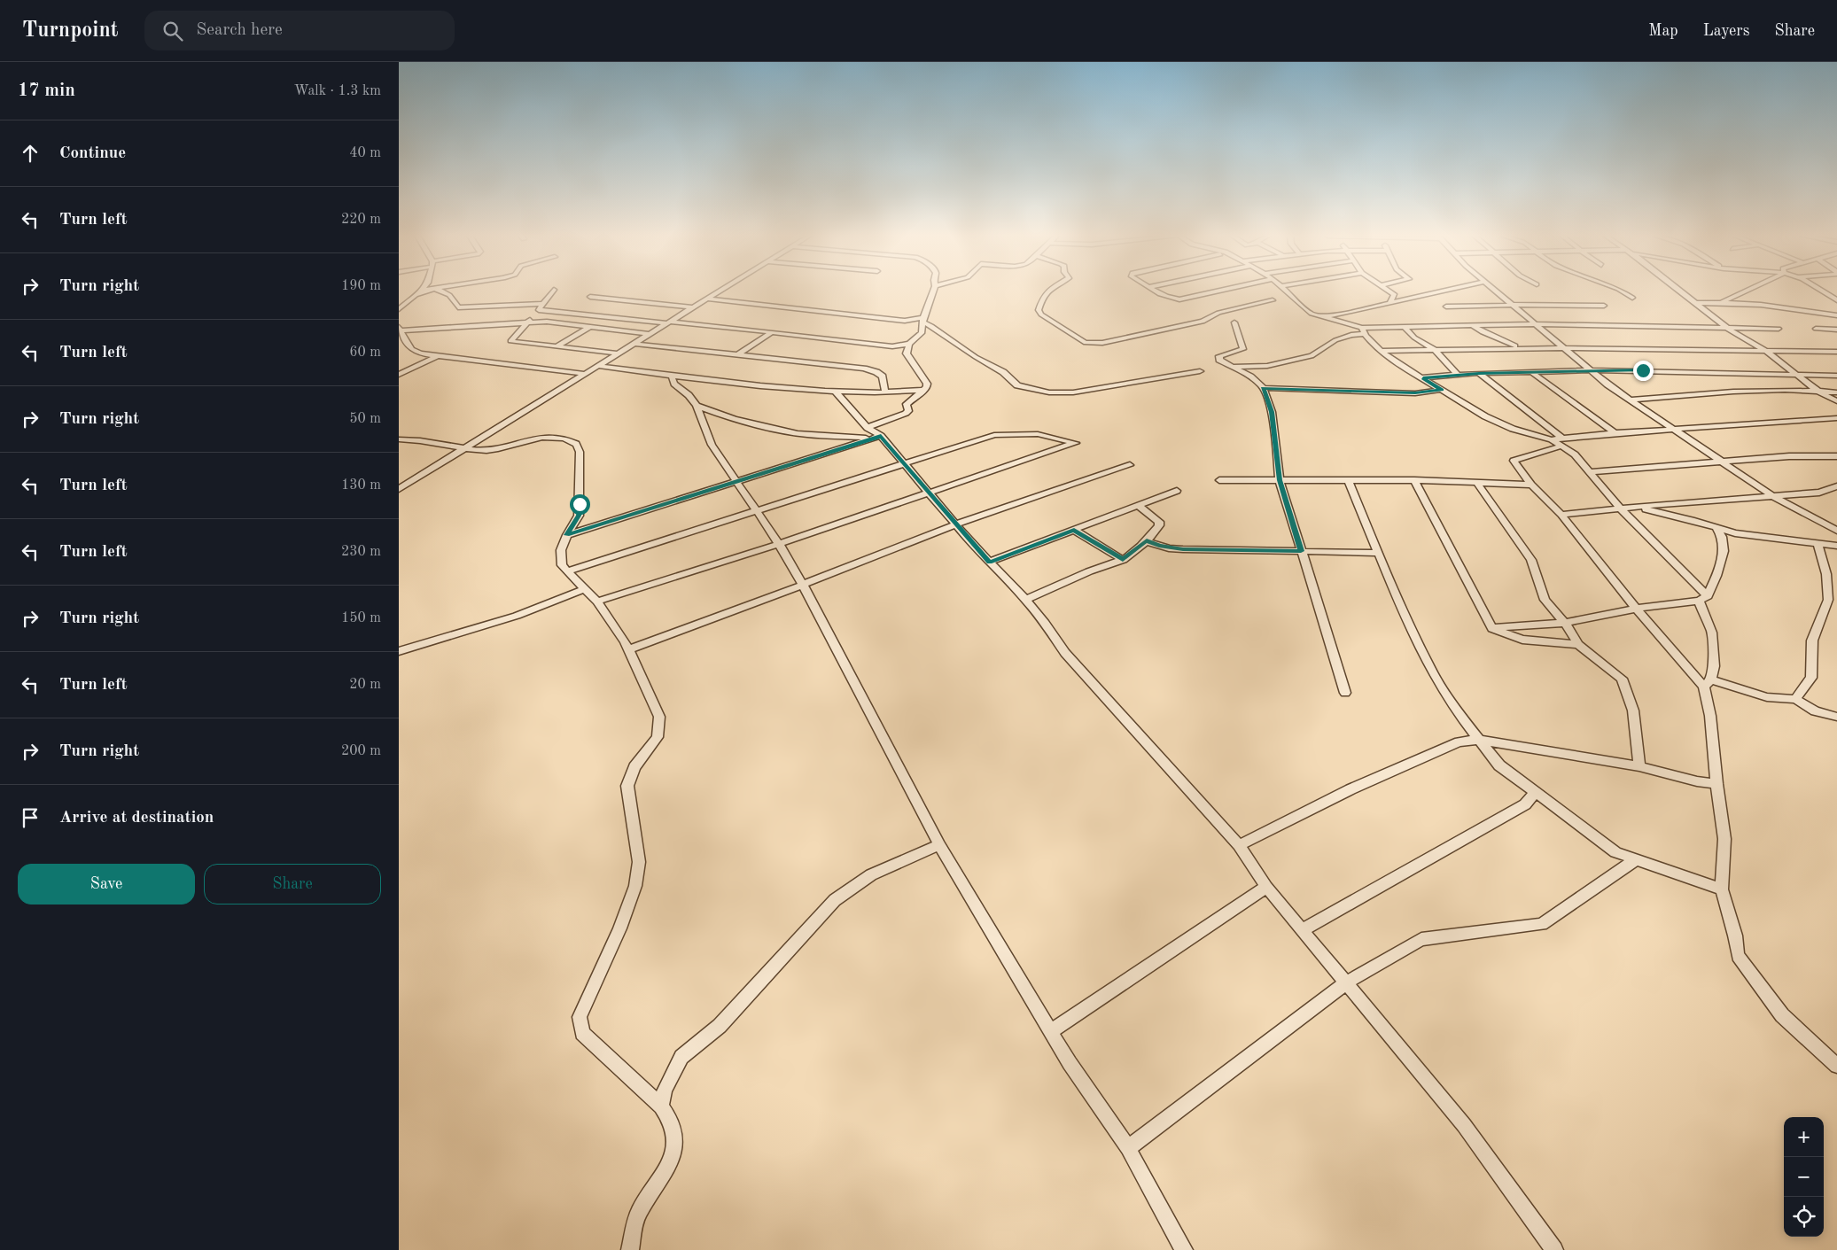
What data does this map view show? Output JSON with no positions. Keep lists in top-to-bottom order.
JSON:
{
  "page": {
    "header": "Turnpoint",
    "search": "Search here",
    "nav": ["Map", "Layers", "Share"],
    "heading": ["17 min", "Walk · 1.3 km"],
    "list": [
      ["Continue", "40 m"],
      ["Turn left", "220 m"],
      ["Turn right", "190 m"],
      ["Turn left", "60 m"],
      ["Turn right", "50 m"],
      ["Turn left", "130 m"],
      ["Turn left", "230 m"],
      ["Turn right", "150 m"],
      ["Turn left", "20 m"],
      ["Turn right", "200 m"],
      "Arrive at destination"
    ],
    "buttons": ["Save", "Share"],
    "map_buttons": ["+", "−"]
  }
}
